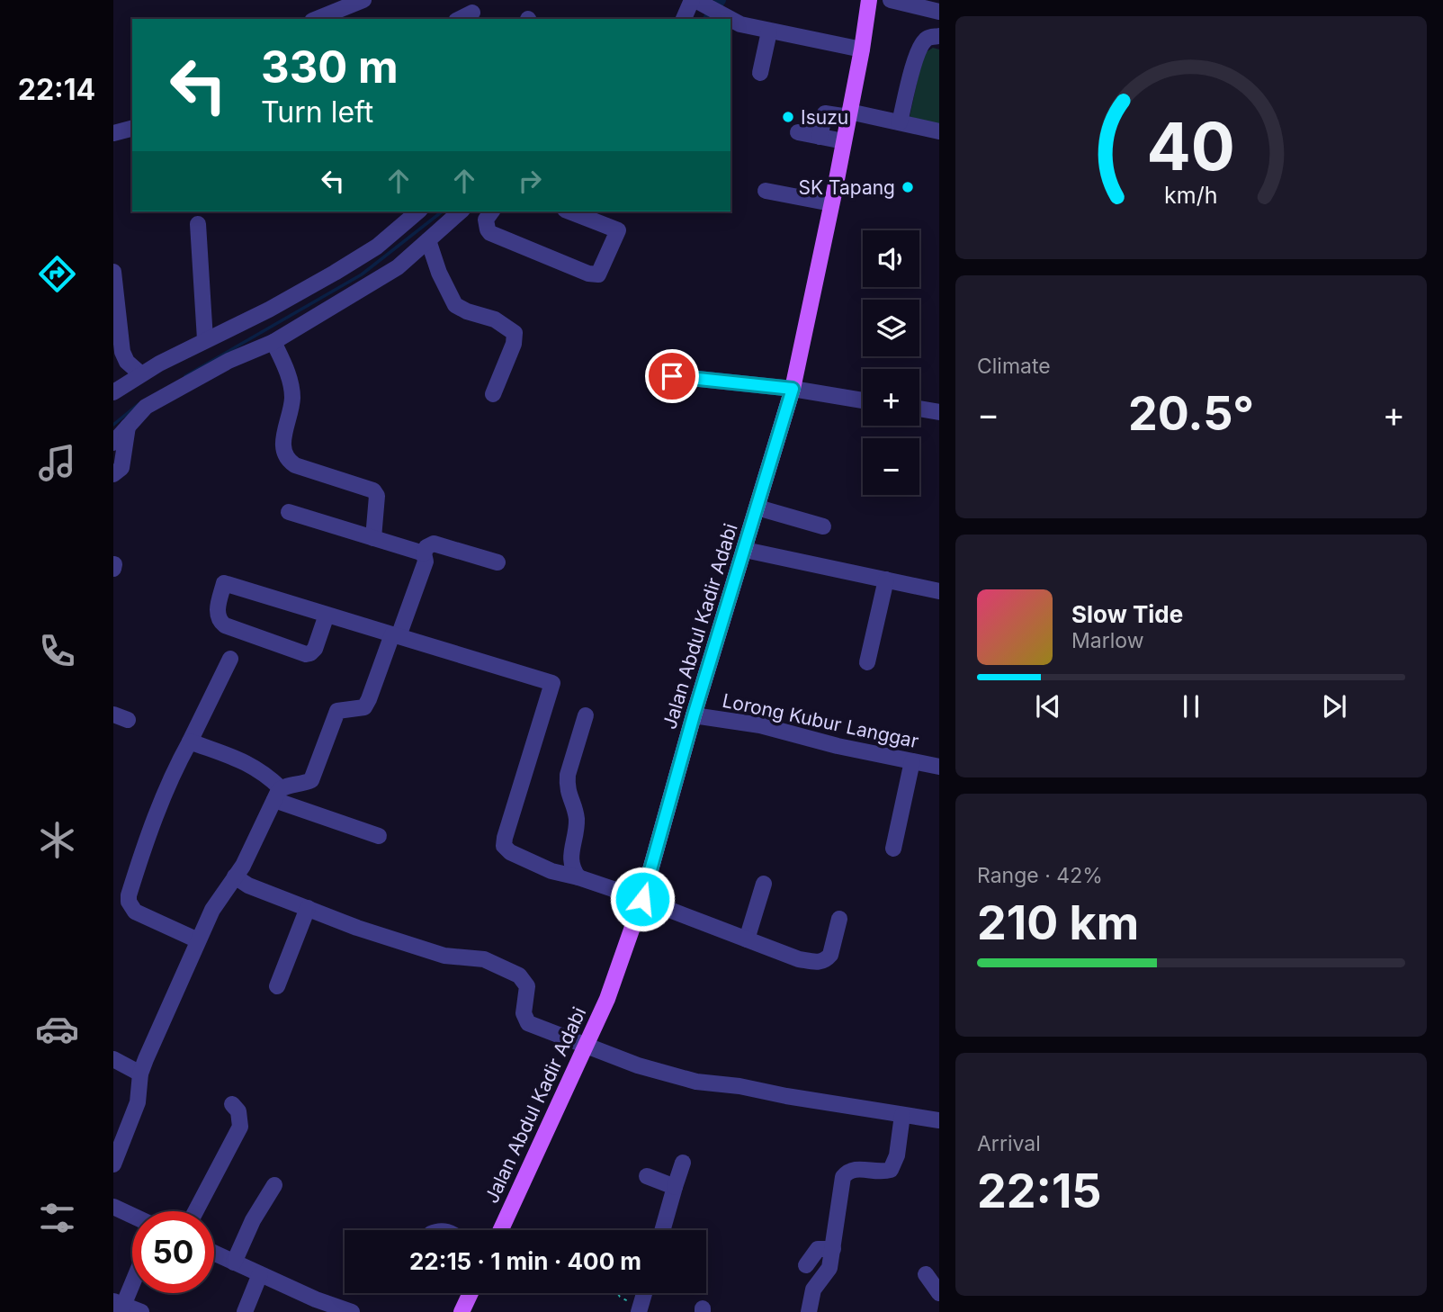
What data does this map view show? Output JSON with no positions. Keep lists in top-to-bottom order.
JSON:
{
  "streets": {
    "main road": ["Jalan Abdul Kadir Adabi"],
    "street": ["Lorong Kubur Langgar"]
  },
  "crossings": [
    ["Jalan Abdul Kadir Adabi", "Lorong Kubur Langgar"]
  ],
  "places": ["Isuzu", "SK Tapang"],
  "page": {
    "tabs": "22:14",
    "turn": ["330 m", "Turn left"],
    "map_buttons": ["+", "−"],
    "tile": [
      "Climate",
      ["Range · 42%", "210 km"],
      ["Arrival", "22:15"]
    ],
    "heat": ["−", "20.5°", "+"],
    "song": ["Slow Tide", "Marlow"],
    "limit": "50",
    "trip": "22:15 · 1 min · 400 m",
    "gauge": ["40", "km/h"]
  }
}
